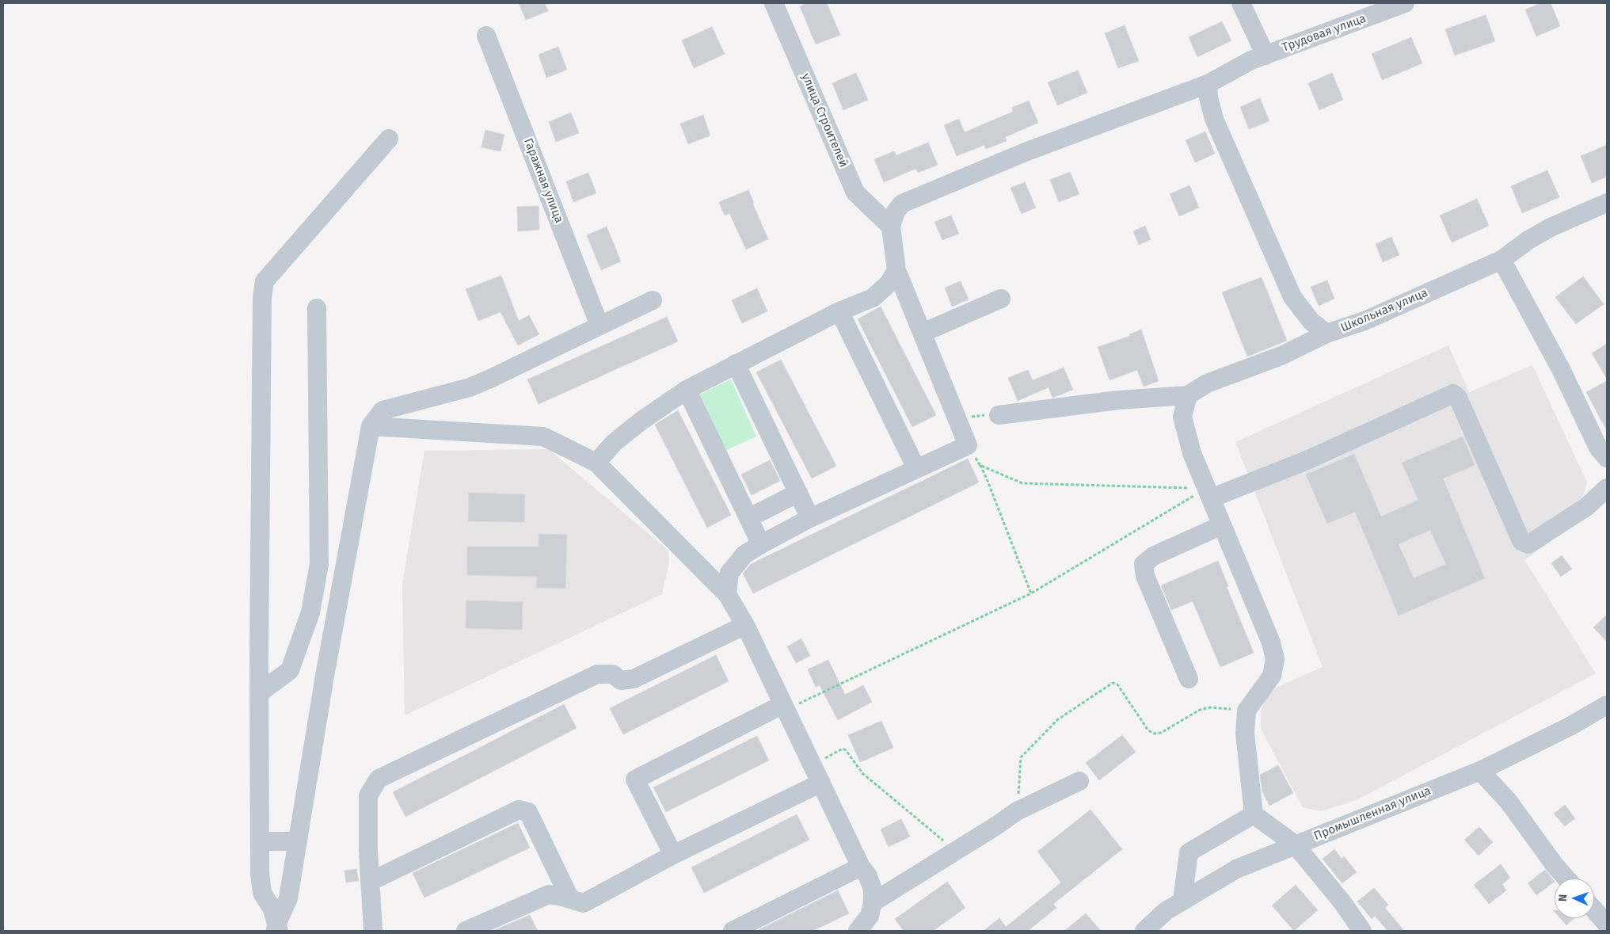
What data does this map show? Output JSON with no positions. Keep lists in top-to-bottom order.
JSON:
{
  "streets": {
    "street": [
      "Трудовая улица",
      "улица Строителей",
      "Гаражная улица",
      "Школьная улица",
      "Промышленная улица"
    ]
  },
  "crossings": [
    ["Трудовая улица", "улица Строителей"],
    ["Трудовая улица", "Школьная улица"]
  ],
  "north": "left"
}
